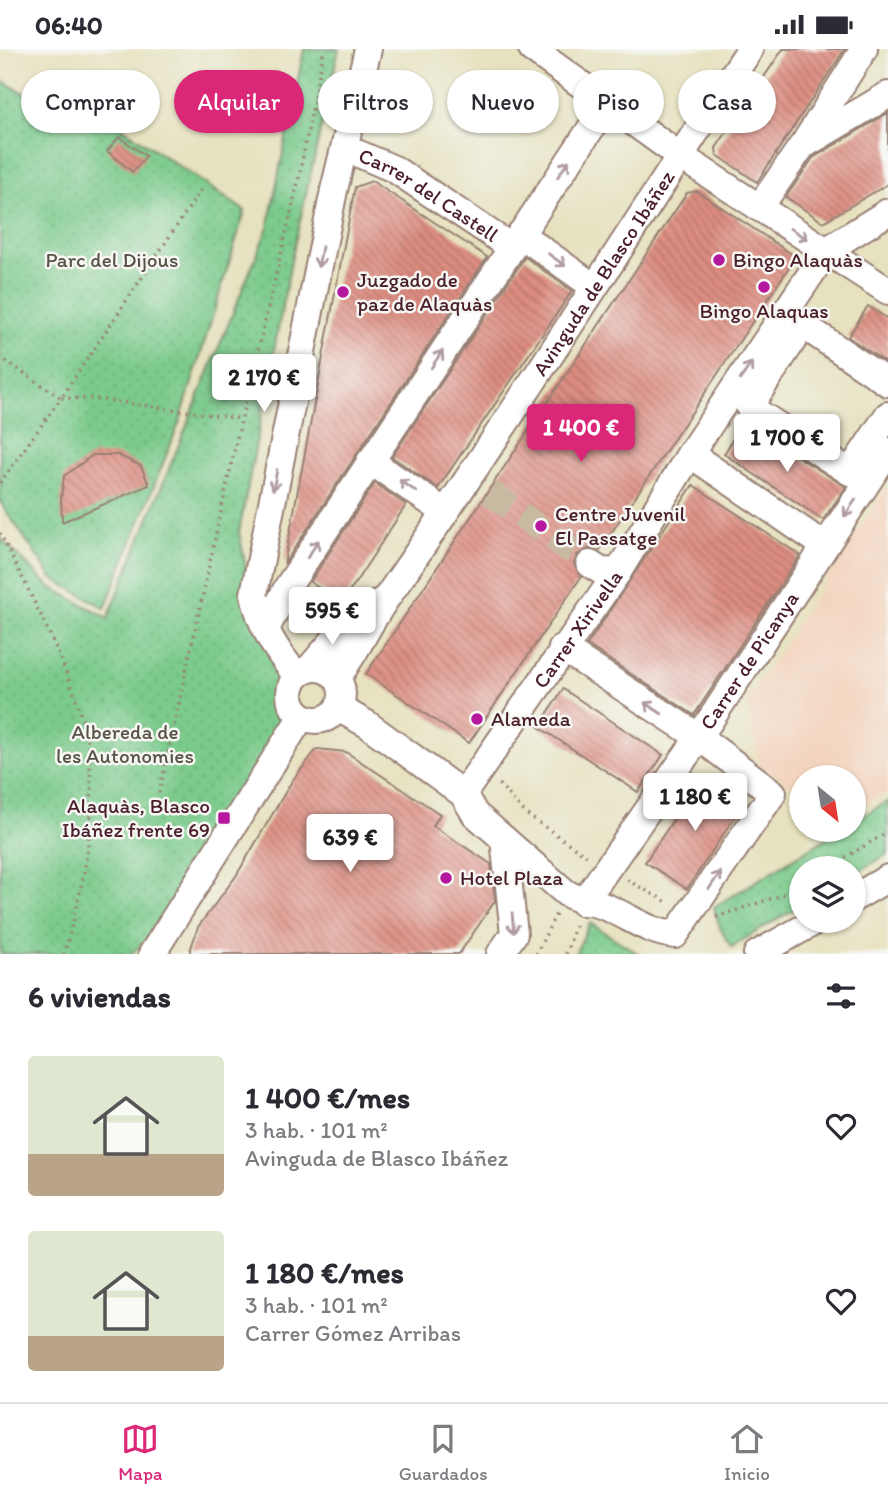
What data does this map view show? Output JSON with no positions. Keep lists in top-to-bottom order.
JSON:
{
  "streets": {
    "street": [
      "Carrer del Castell",
      "Avinguda de Blasco Ibáñez",
      "Carrer Xirivella",
      "Carrer de Picanya"
    ]
  },
  "crossings": [
    ["Carrer del Castell", "Avinguda de Blasco Ibáñez"]
  ],
  "one_way": ["Carrer Xirivella"],
  "parks": ["Parc del Dijous", "Albereda de les Autonomies"],
  "places": {
    "other": [
      "Bingo Alaquàs",
      "Bingo Alaquas",
      "Juzgado de paz de Alaquàs",
      "Centre Juvenil El Passatge",
      "Alameda",
      "Hotel Plaza"
    ],
    "transit": ["Alaquàs, Blasco Ibáñez frente 69"]
  },
  "north": "bottom right",
  "page": {
    "status": "06:40",
    "chip": [
      "Comprar",
      "Alquilar",
      "Filtros",
      "Nuevo",
      "Piso",
      "Casa"
    ],
    "price": [
      "2 170 €",
      "1 400 €",
      "1 700 €",
      "595 €",
      "1 180 €",
      "639 €"
    ],
    "heading": "6 viviendas",
    "list": [
      {
        "name": "1 400 €/mes",
        "note": "3 hab. · 101 m² · Avinguda de Blasco Ibáñez"
      },
      {
        "name": "1 180 €/mes",
        "note": "3 hab. · 101 m² · Carrer Gómez Arribas"
      }
    ],
    "tabs": ["Mapa", "Guardados", "Inicio"]
  }
}
